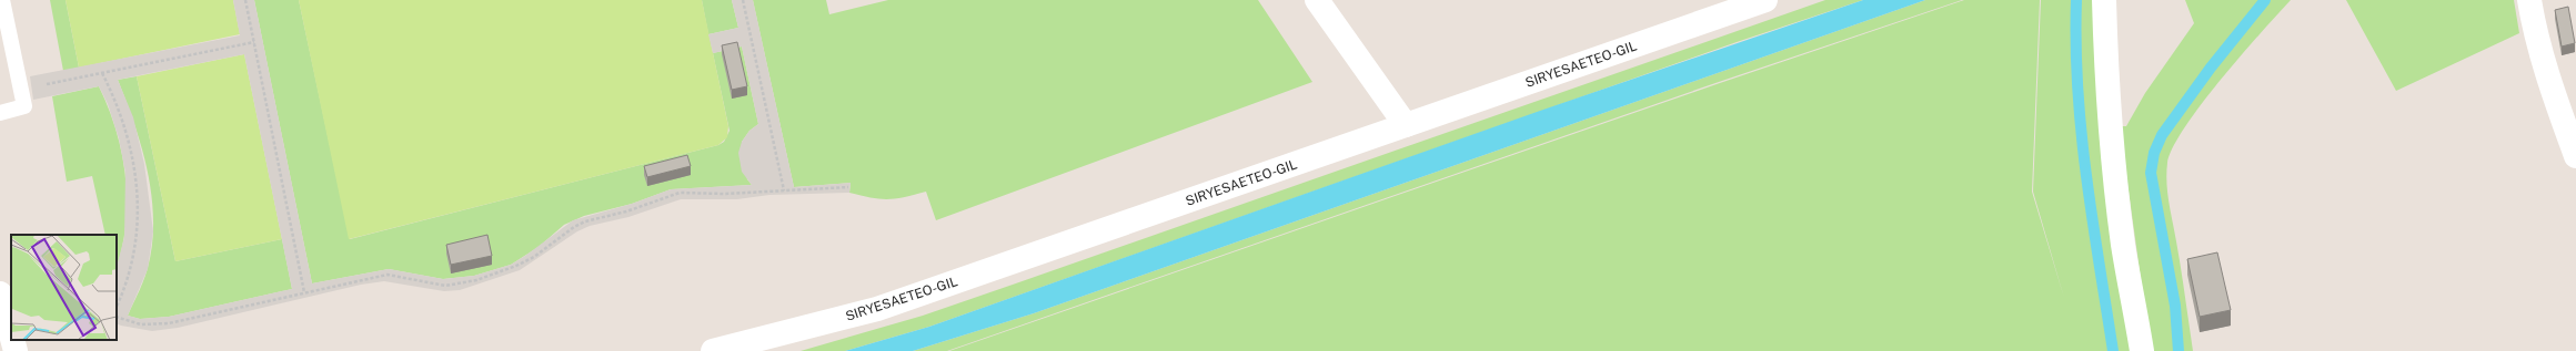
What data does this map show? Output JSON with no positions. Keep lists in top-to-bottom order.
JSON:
{
  "streets": {
    "street": ["SIRYESAETEO-GIL"]
  }
}
